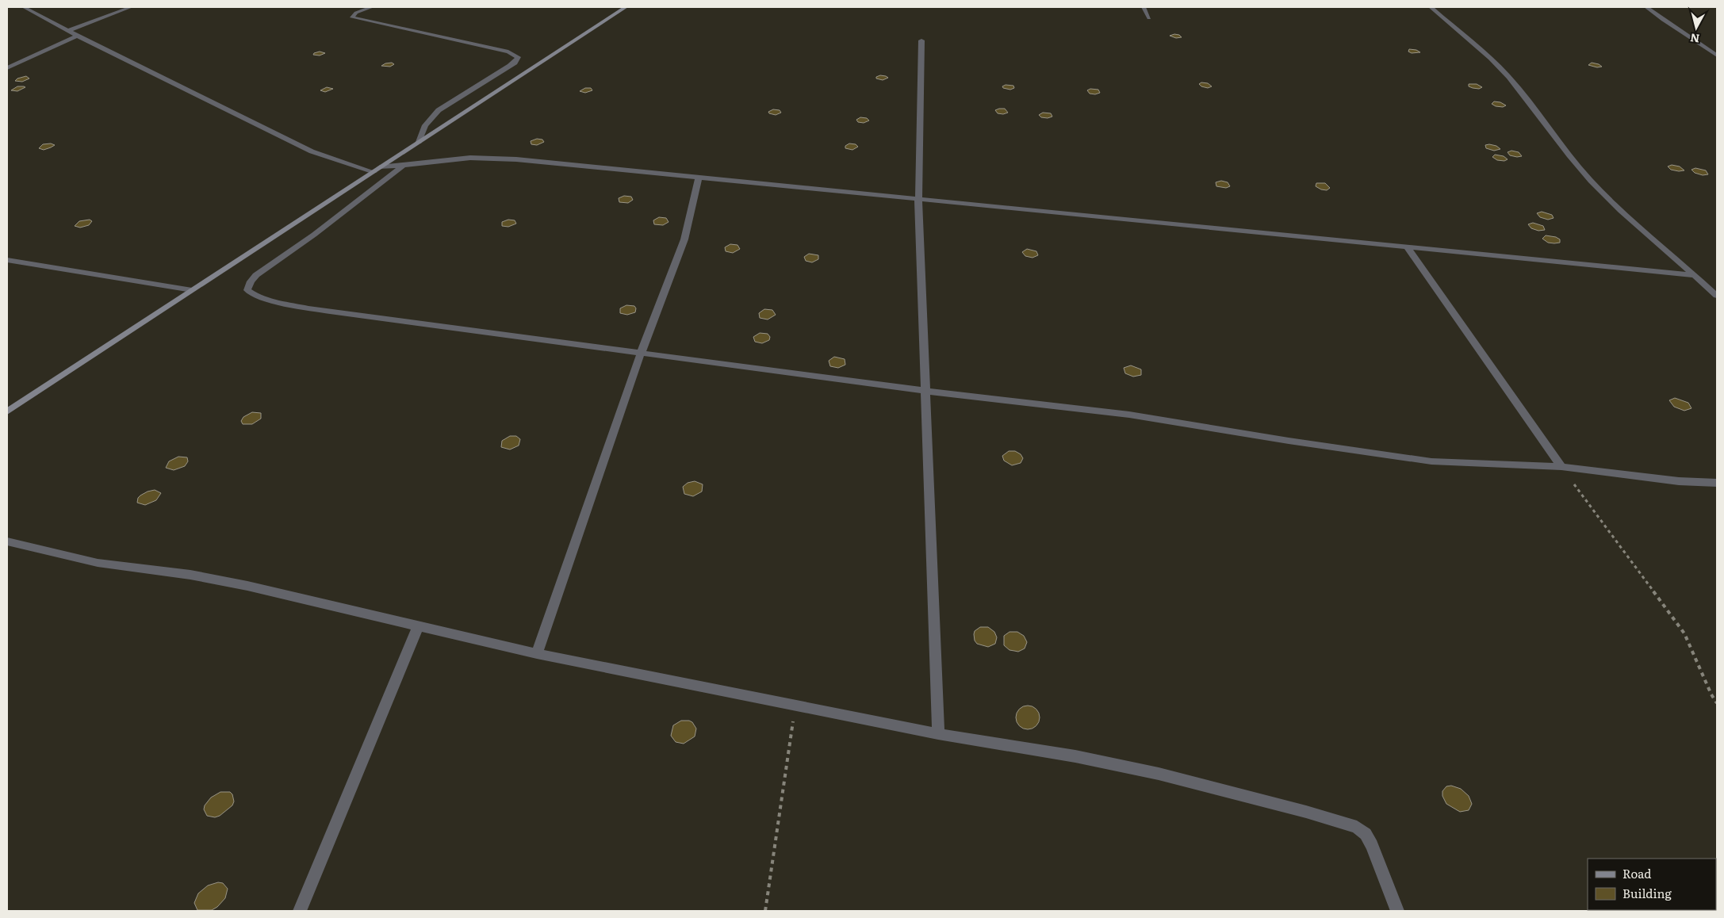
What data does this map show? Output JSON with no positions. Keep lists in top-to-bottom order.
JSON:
{
  "legend": ["Road", "Building"],
  "north": "bottom"
}
